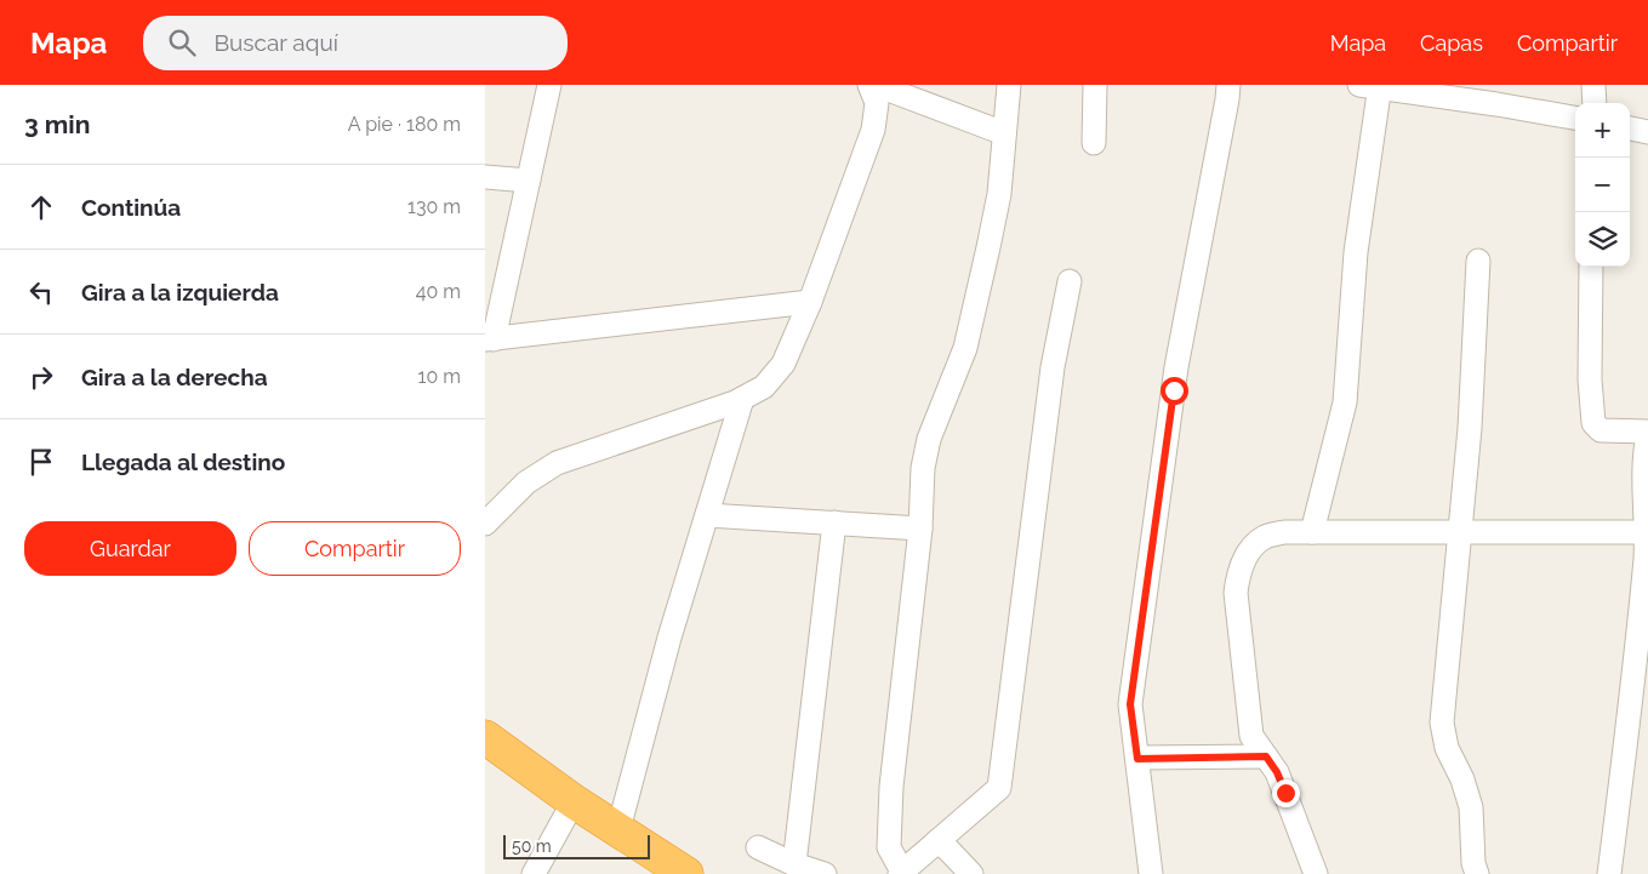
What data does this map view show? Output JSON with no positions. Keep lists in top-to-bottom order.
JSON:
{
  "scale_bar": "50 m",
  "page": {
    "header": "Mapa",
    "search": "Buscar aquí",
    "nav": ["Mapa", "Capas", "Compartir"],
    "heading": ["3 min", "A pie · 180 m"],
    "map_buttons": ["+", "−"],
    "list": [
      ["Continúa", "130 m"],
      ["Gira a la izquierda", "40 m"],
      ["Gira a la derecha", "10 m"],
      "Llegada al destino"
    ],
    "buttons": ["Guardar", "Compartir"],
    "scale": "50 m"
  }
}
